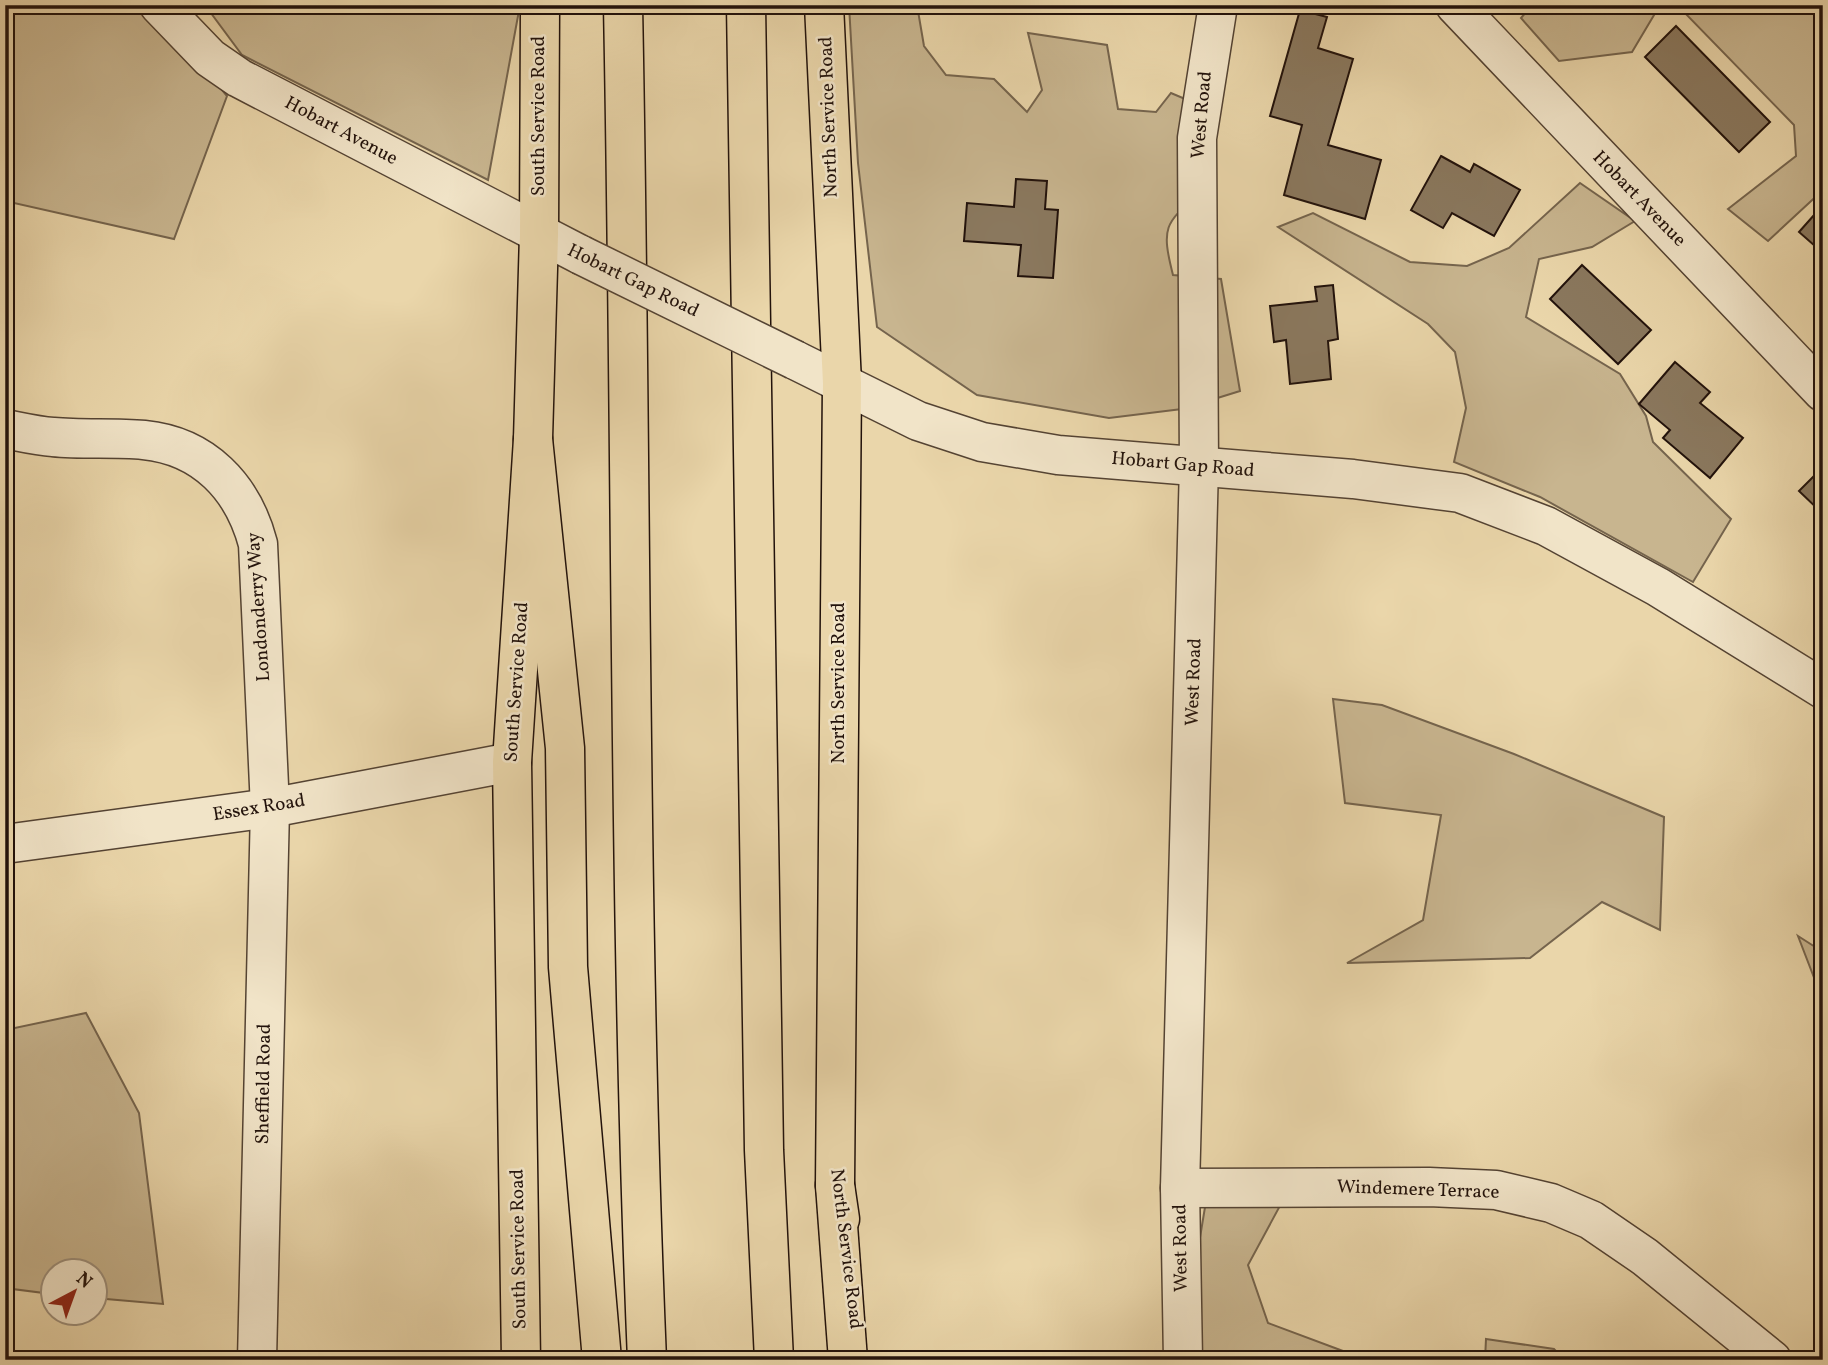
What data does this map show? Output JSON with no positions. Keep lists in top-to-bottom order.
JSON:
{
  "streets": {
    "main road": ["South Service Road", "North Service Road"],
    "street": [
      "West Road",
      "Hobart Avenue",
      "Hobart Gap Road",
      "Londonderry Way",
      "Essex Road",
      "Sheffield Road",
      "Windemere Terrace"
    ]
  },
  "crossings": [
    ["West Road", "Hobart Gap Road"],
    ["West Road", "Windemere Terrace"],
    ["South Service Road", "Hobart Avenue"],
    ["South Service Road", "Hobart Gap Road"],
    ["South Service Road", "Essex Road"],
    ["North Service Road", "Hobart Gap Road"],
    ["Hobart Avenue", "Hobart Gap Road"],
    ["Londonderry Way", "Essex Road"],
    ["Londonderry Way", "Sheffield Road"],
    ["Essex Road", "Sheffield Road"]
  ],
  "north": "top right"
}
